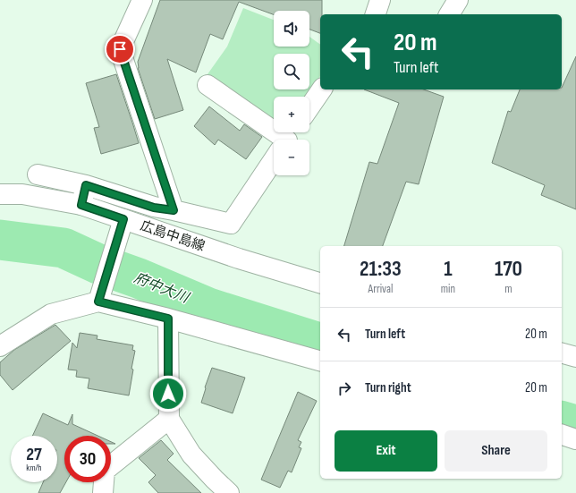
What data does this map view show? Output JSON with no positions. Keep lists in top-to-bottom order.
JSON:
{
  "streets": {
    "street": ["広島中島線"]
  },
  "water": ["府中大川"],
  "page": {
    "map_buttons": ["+", "−"],
    "turn": ["20 m", "Turn left"],
    "eta": [
      "21:33",
      "Arrival",
      "1",
      "min",
      "170",
      "m"
    ],
    "list": [
      {
        "name": "Turn left",
        "value": "20 m"
      },
      {
        "name": "Turn right",
        "value": "20 m"
      }
    ],
    "buttons": ["Exit", "Share"],
    "speed": "27 km/h",
    "limit": "30"
  }
}
